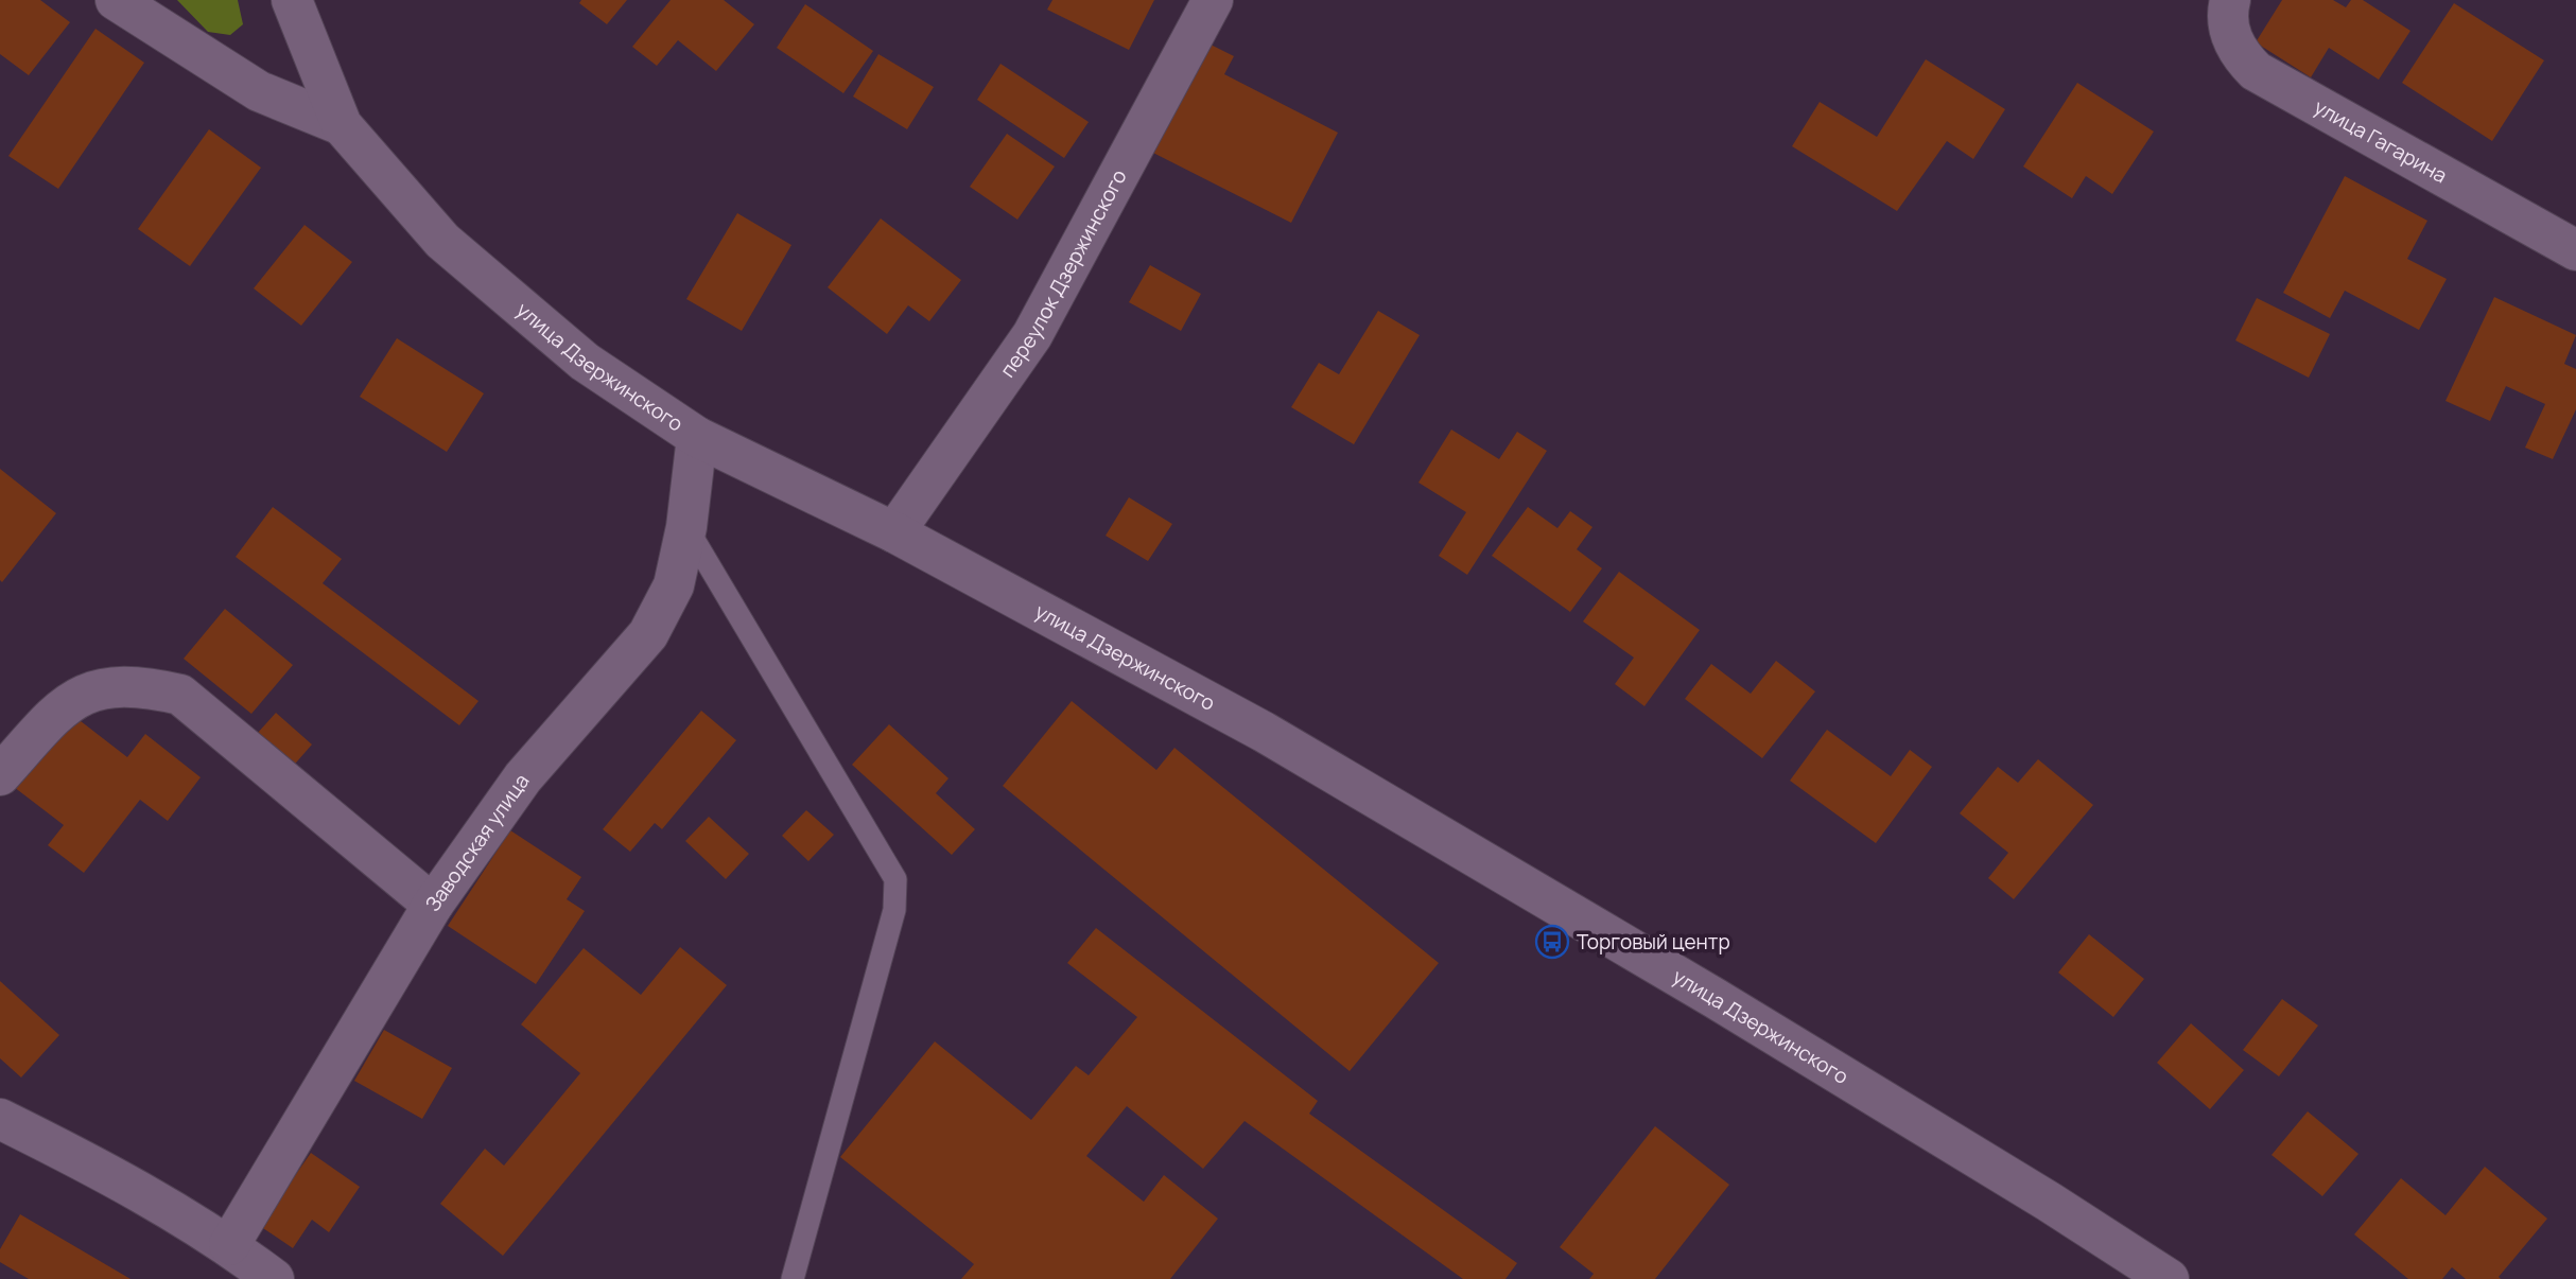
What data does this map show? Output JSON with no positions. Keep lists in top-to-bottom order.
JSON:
{
  "streets": {
    "street": [
      "улица Гагарина",
      "переулок Дзержинского",
      "улица Дзержинского",
      "Заводская улица"
    ]
  },
  "crossings": [
    ["переулок Дзержинского", "улица Дзержинского"],
    ["улица Дзержинского", "Заводская улица"]
  ],
  "places": {
    "bus stop": ["Торговый центр"]
  }
}
